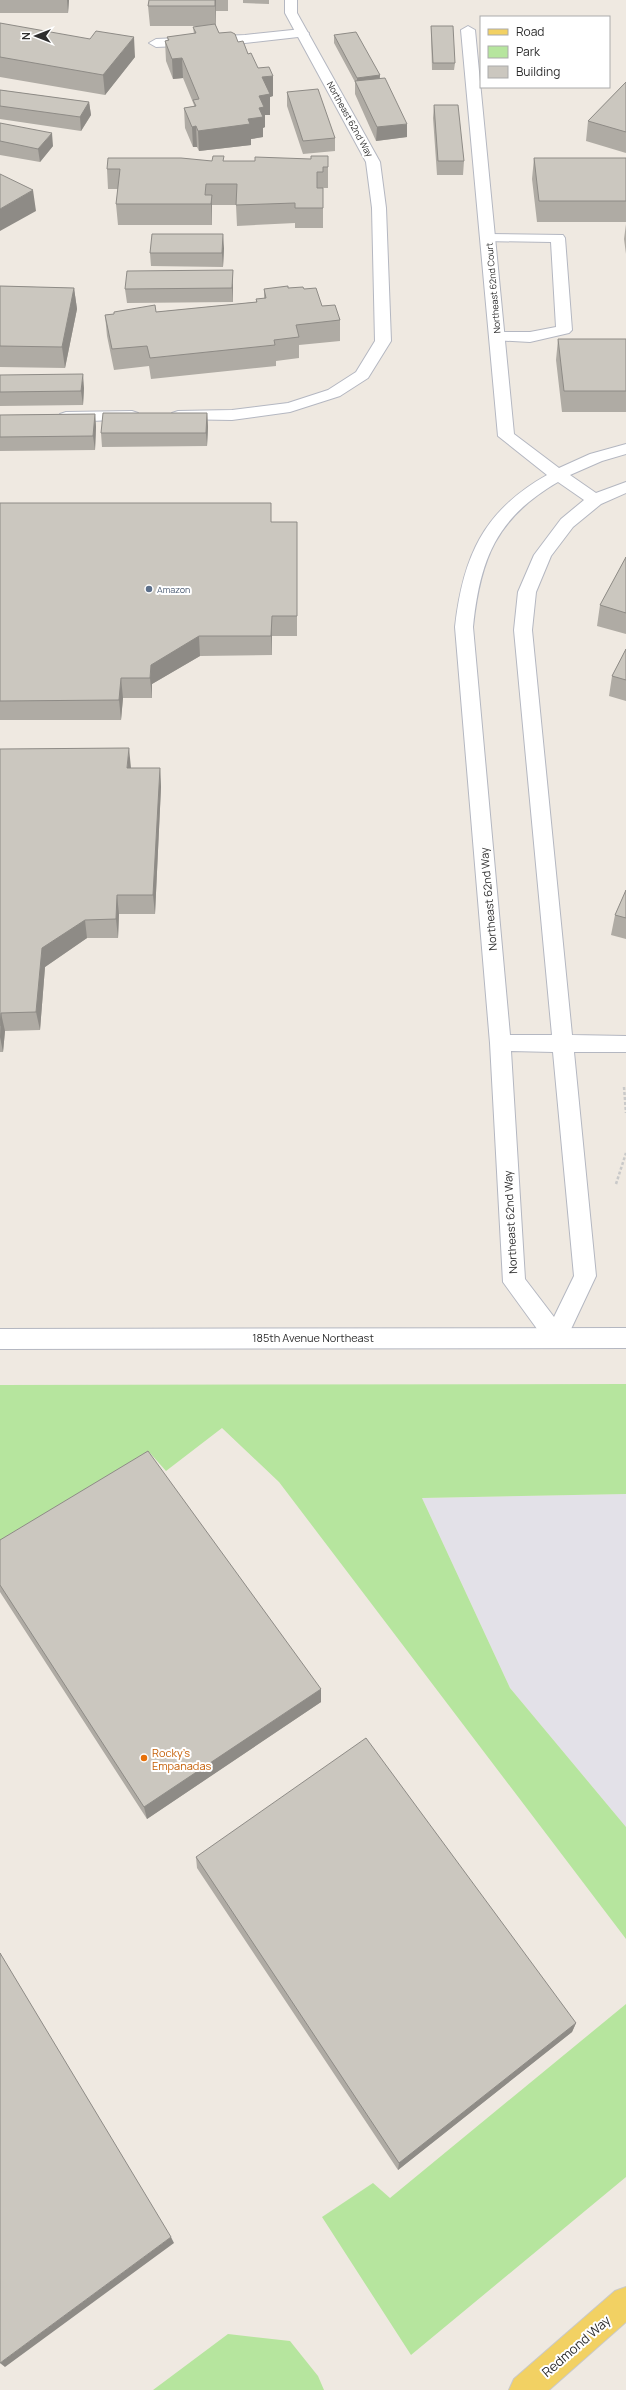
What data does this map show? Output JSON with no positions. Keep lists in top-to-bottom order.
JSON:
{
  "streets": {
    "main road": ["Redmond Way"],
    "street": ["Northeast 62nd Way", "Northeast 62nd Court", "185th Avenue Northeast"]
  },
  "crossings": [
    ["Northeast 62nd Way", "Northeast 62nd Court"],
    ["Northeast 62nd Way", "185th Avenue Northeast"]
  ],
  "places": ["Amazon", "Rocky’s Empanadas"],
  "legend": ["Road", "Park", "Building"],
  "north": "left"
}
